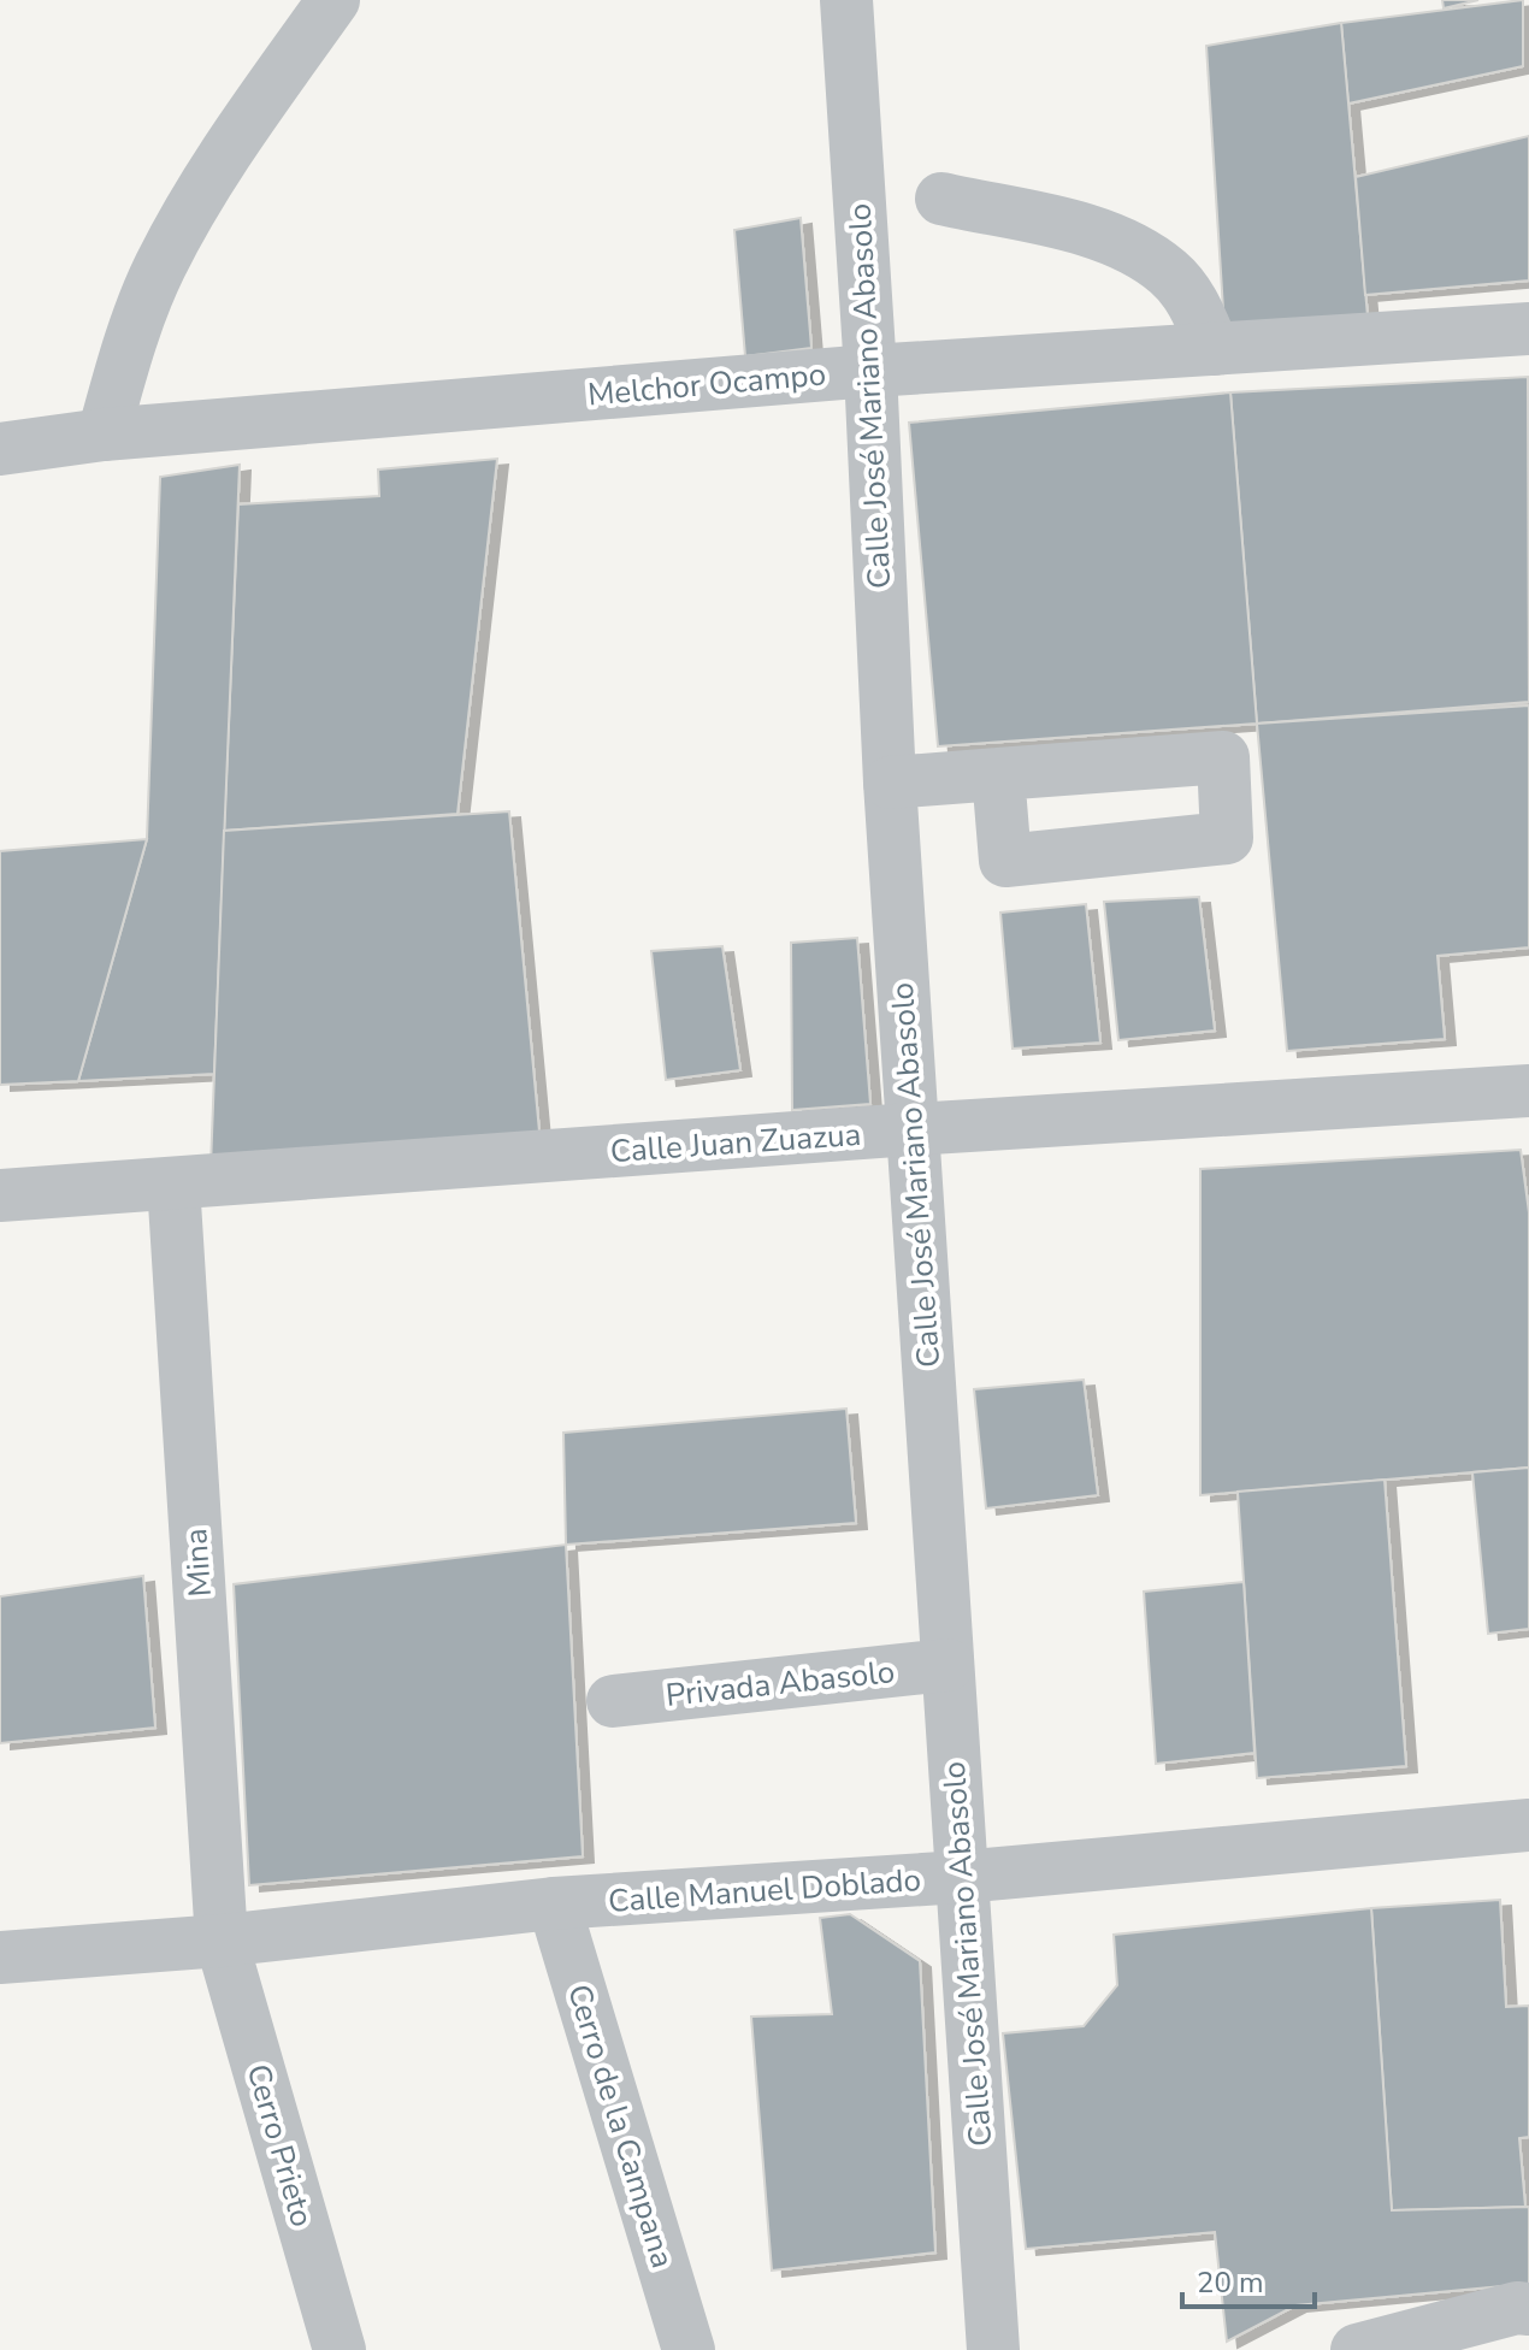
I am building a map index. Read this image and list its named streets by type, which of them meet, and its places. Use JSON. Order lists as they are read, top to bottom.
{
  "streets": {
    "street": [
      "Melchor Ocampo",
      "Calle José Mariano Abasolo",
      "Calle Juan Zuazua",
      "Mina",
      "Privada Abasolo",
      "Calle Manuel Doblado",
      "Cerro de la Campana",
      "Cerro Prieto"
    ]
  },
  "crossings": [
    ["Melchor Ocampo", "Calle José Mariano Abasolo"],
    ["Calle José Mariano Abasolo", "Calle Juan Zuazua"],
    ["Calle José Mariano Abasolo", "Privada Abasolo"],
    ["Calle José Mariano Abasolo", "Calle Manuel Doblado"],
    ["Calle Juan Zuazua", "Mina"],
    ["Mina", "Calle Manuel Doblado"],
    ["Mina", "Cerro Prieto"],
    ["Calle Manuel Doblado", "Cerro de la Campana"],
    ["Calle Manuel Doblado", "Cerro Prieto"]
  ],
  "scale_bar": "20 m"
}
